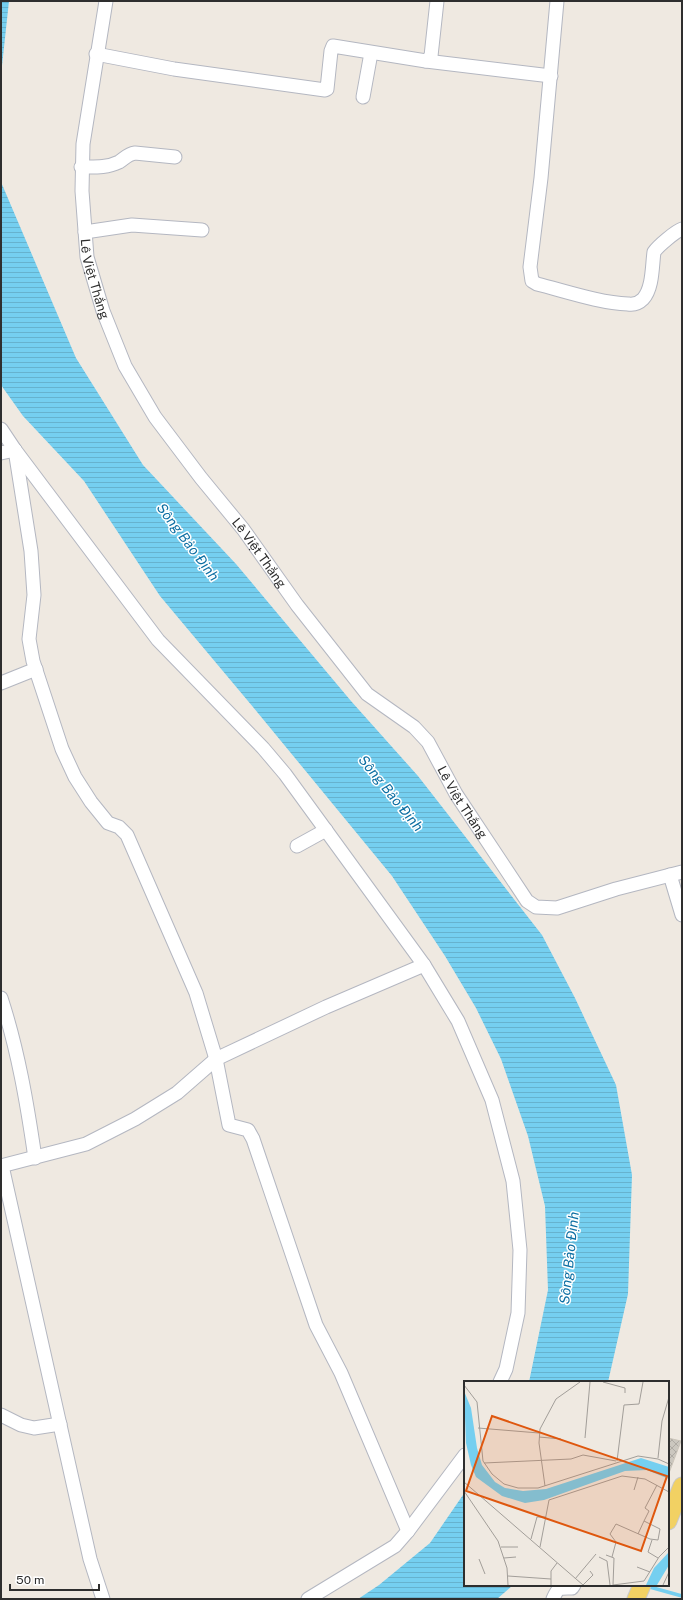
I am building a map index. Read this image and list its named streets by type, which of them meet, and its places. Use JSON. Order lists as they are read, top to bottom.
{
  "streets": {
    "street": ["Lê Việt Thắng"]
  },
  "water": ["Sông Bảo Định"],
  "scale_bar": "50 m"
}
